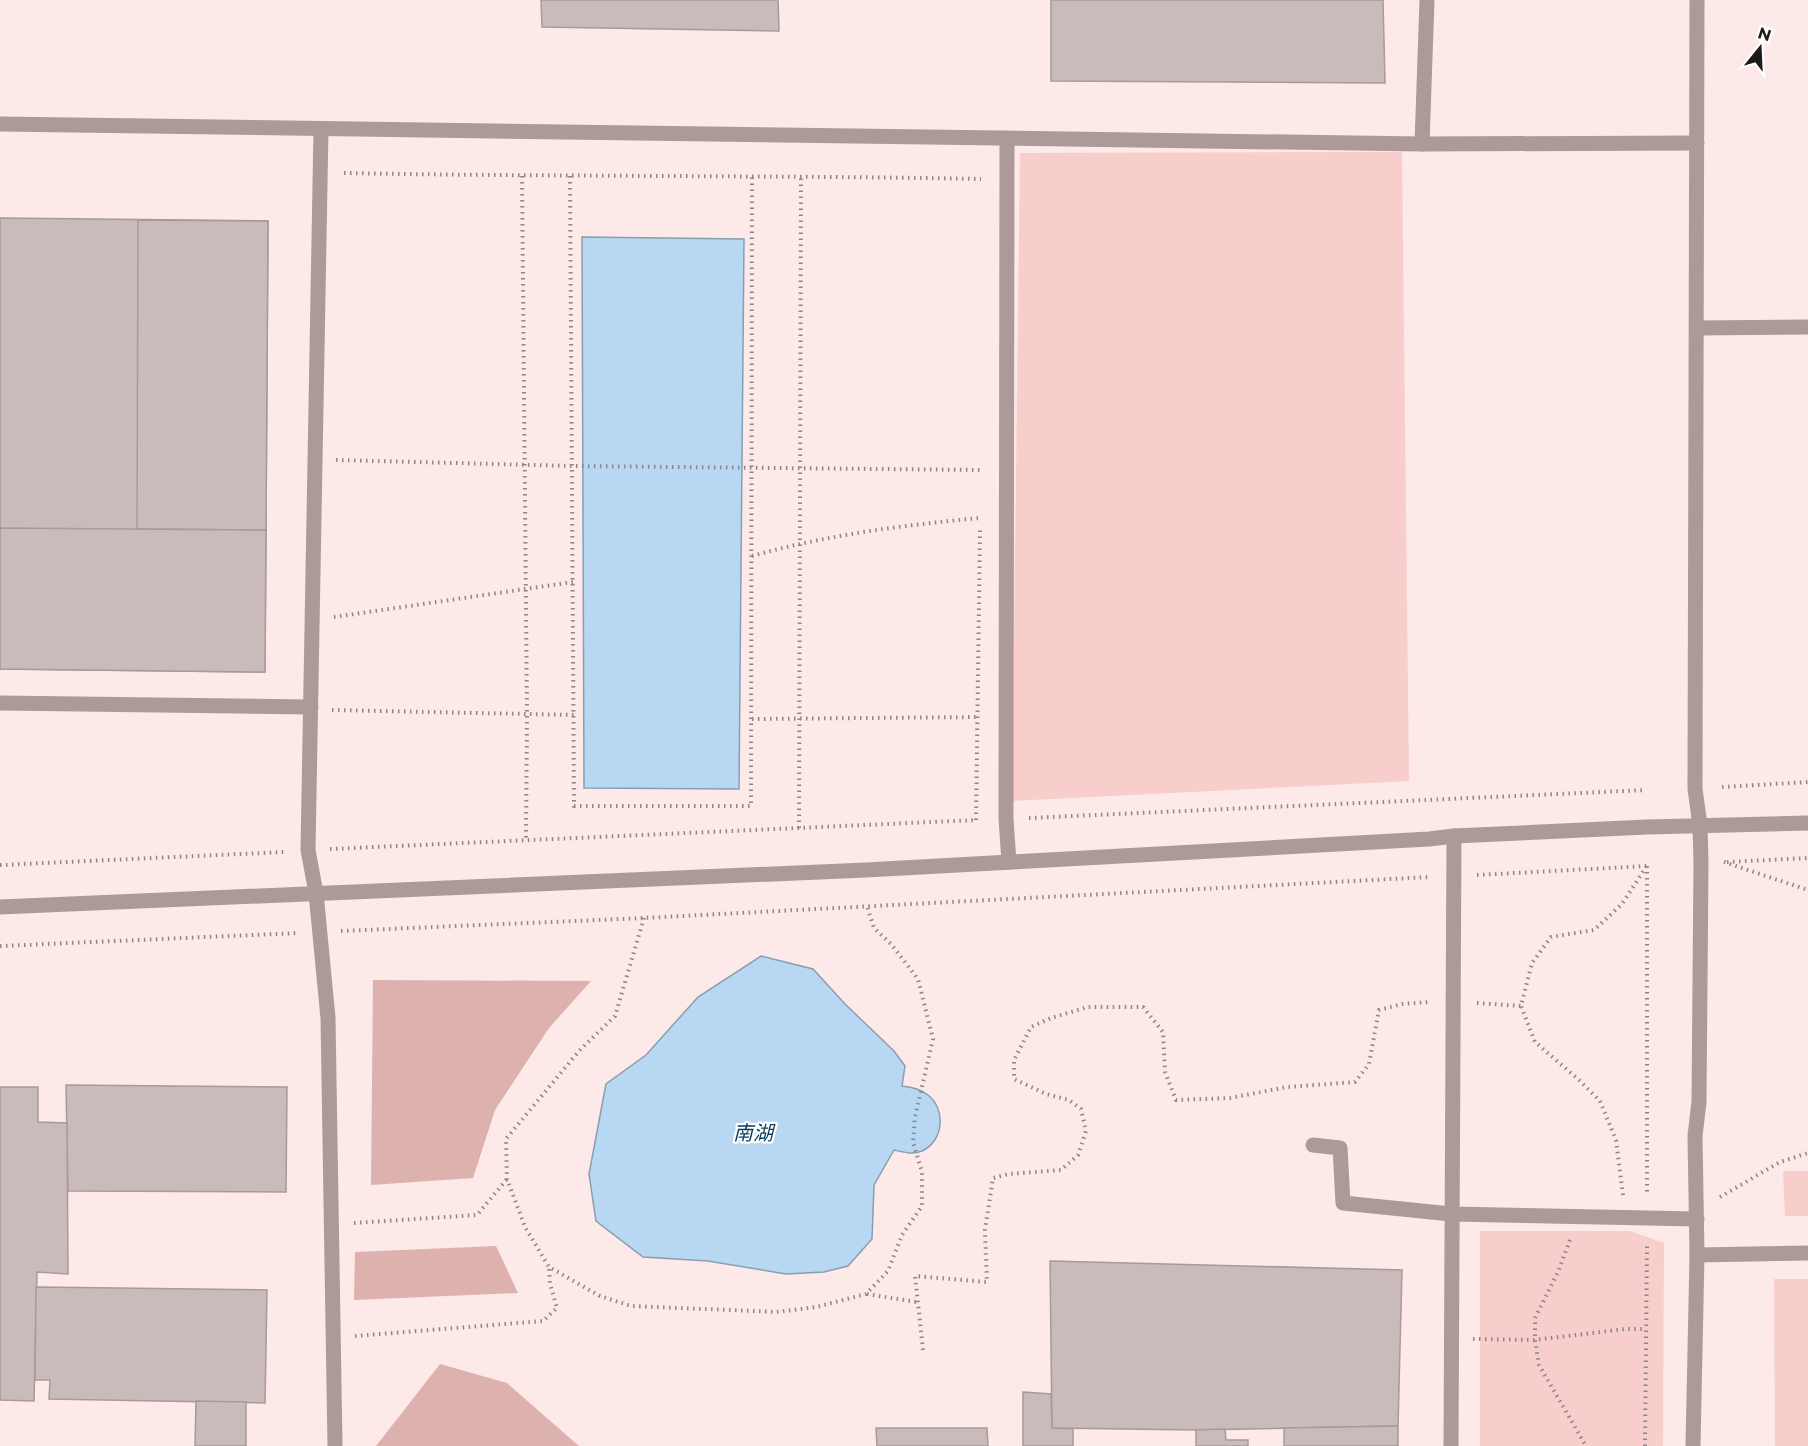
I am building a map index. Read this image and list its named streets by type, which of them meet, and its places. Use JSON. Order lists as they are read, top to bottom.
{
  "water": ["南湖"],
  "north": "top"
}
